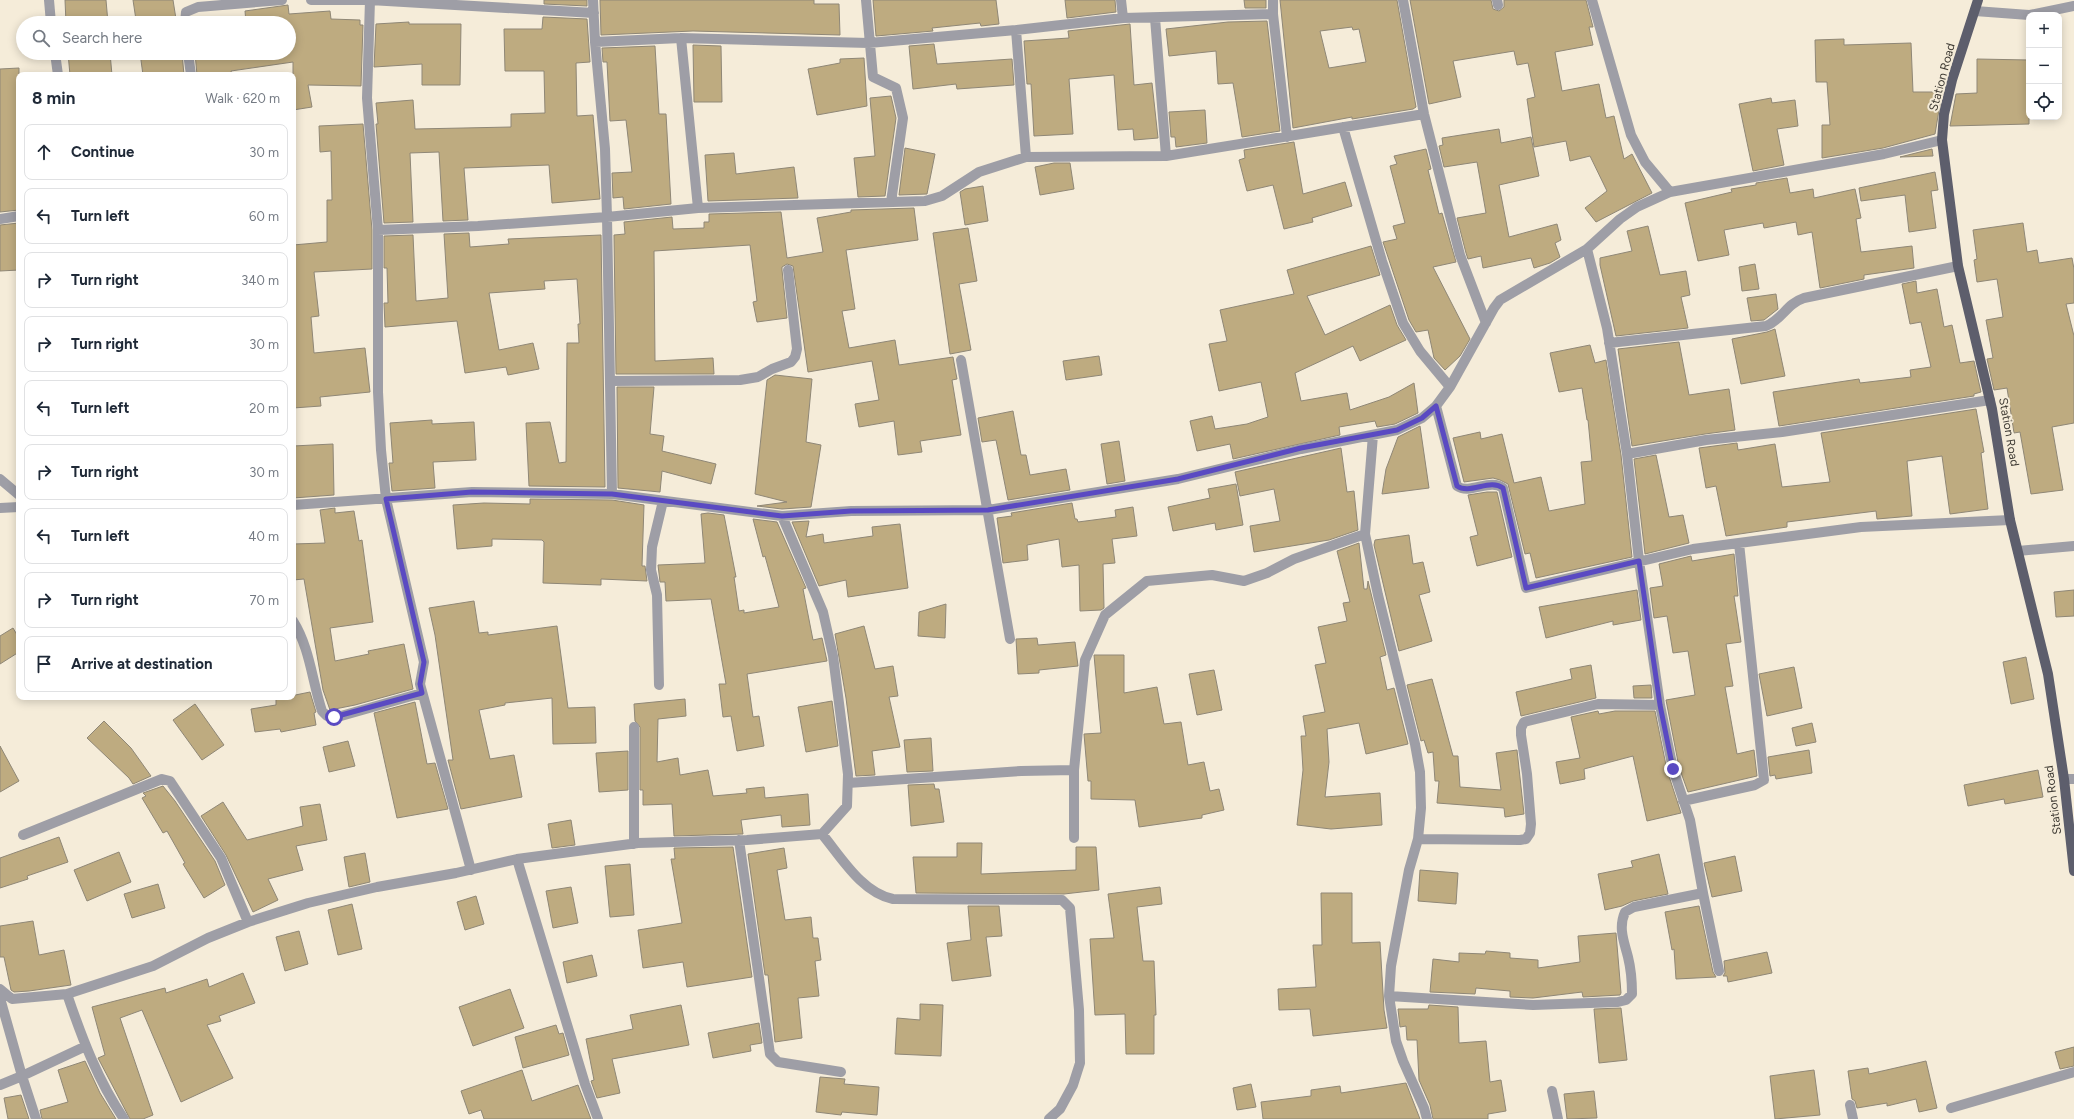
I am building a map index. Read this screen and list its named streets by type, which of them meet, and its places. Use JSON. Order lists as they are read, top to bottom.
{
  "streets": {
    "main road": ["Station Road"]
  },
  "page": {
    "map_buttons": ["+", "−"],
    "search": "Search here",
    "heading": ["8 min", "Walk · 620 m"],
    "list": [
      ["Continue", "30 m"],
      ["Turn left", "60 m"],
      ["Turn right", "340 m"],
      ["Turn right", "30 m"],
      ["Turn left", "20 m"],
      ["Turn right", "30 m"],
      ["Turn left", "40 m"],
      ["Turn right", "70 m"],
      "Arrive at destination"
    ]
  }
}
